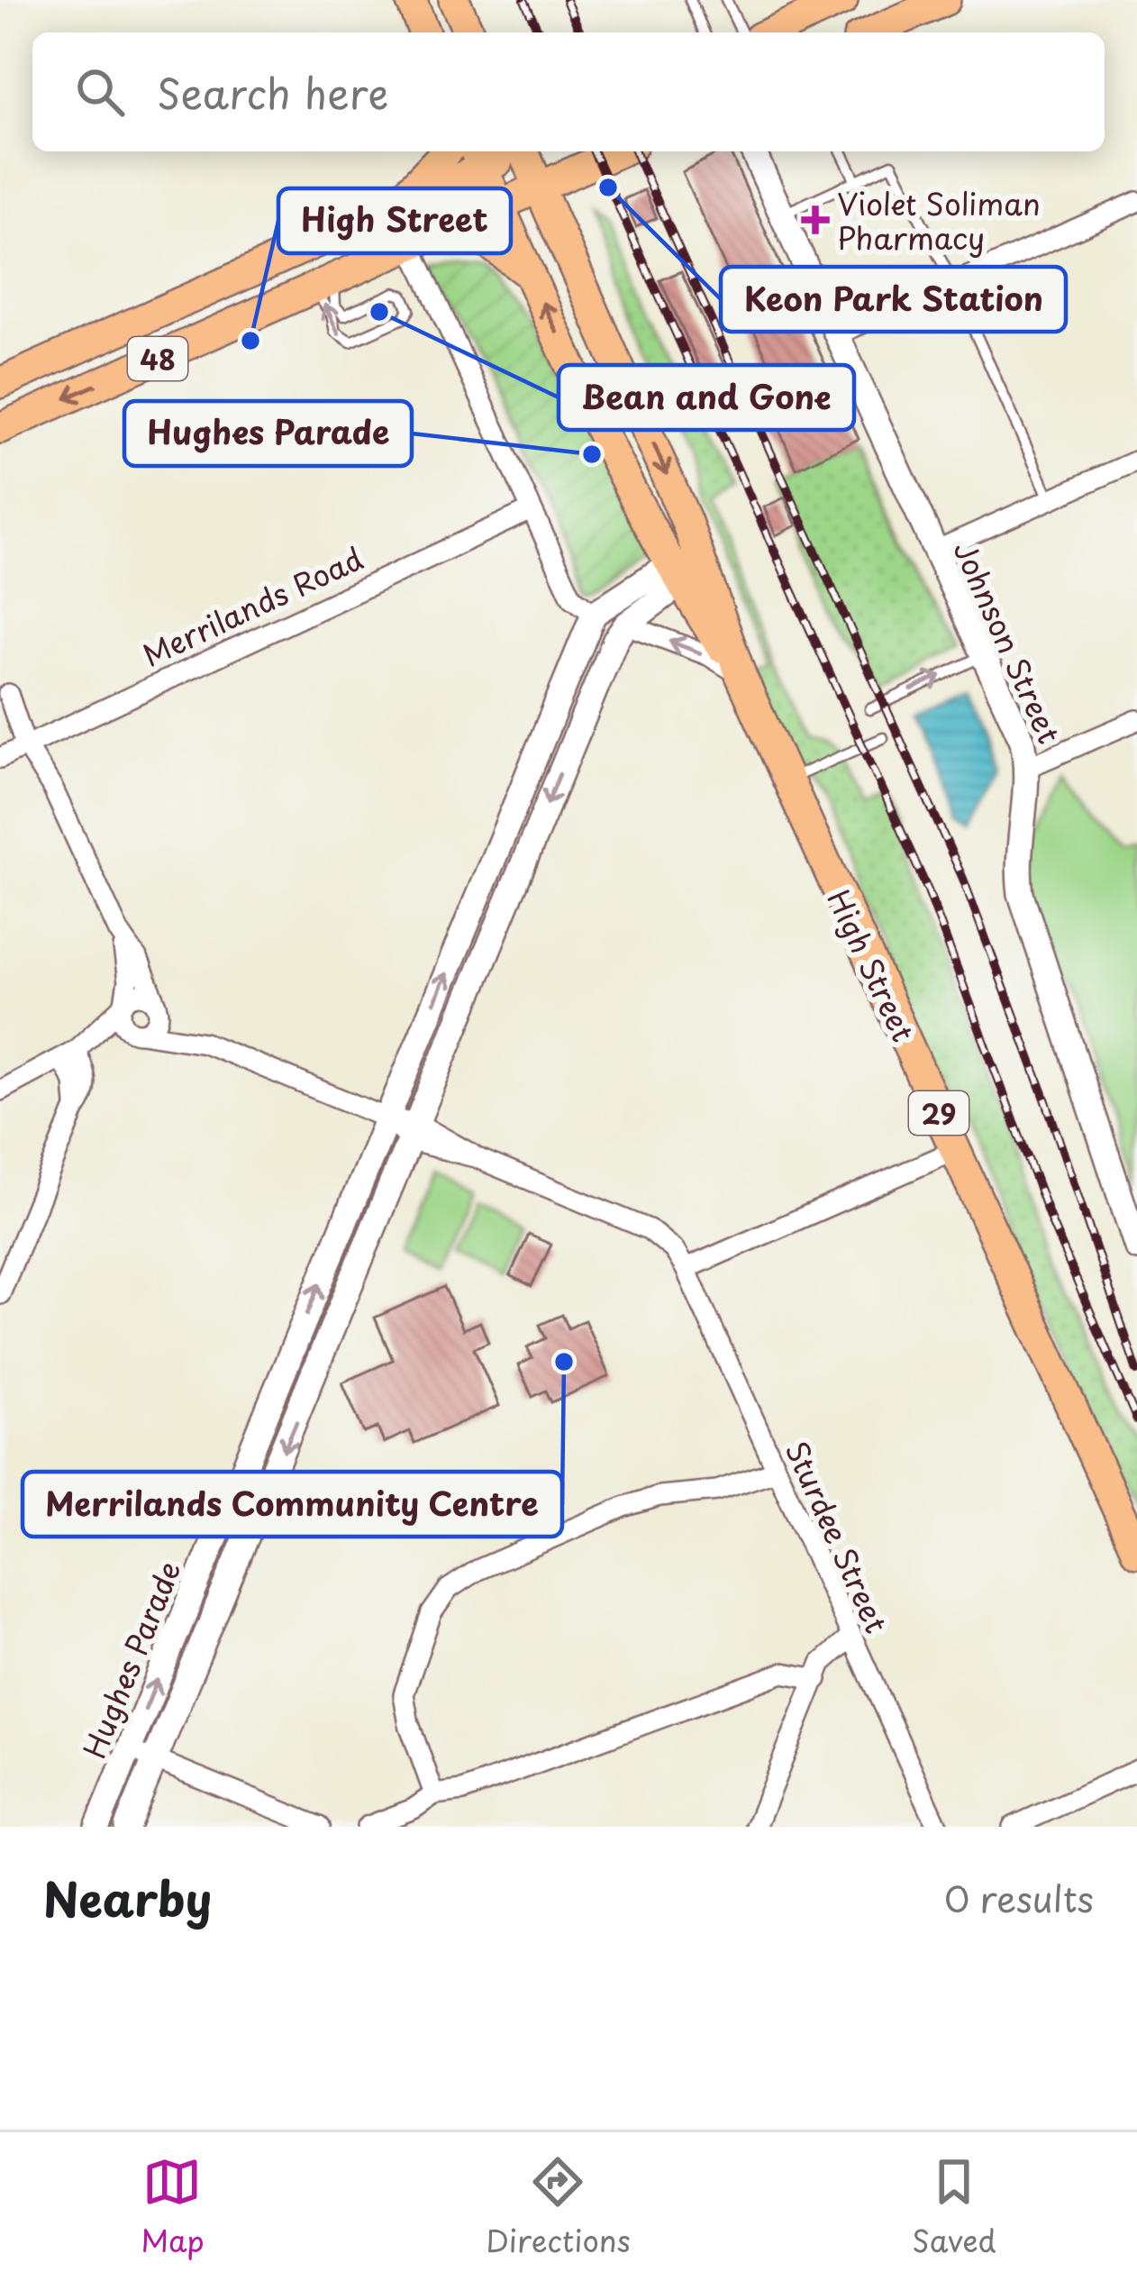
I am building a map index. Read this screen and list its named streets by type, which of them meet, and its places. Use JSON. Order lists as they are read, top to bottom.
{
  "streets": {
    "main road": ["48", "High Street", "29"],
    "street": [
      "Merrilands Road",
      "Johnson Street",
      "Sturdee Street",
      "Hughes Parade"
    ]
  },
  "crossings": [
    ["48", "High Street"],
    ["High Street", "Hughes Parade"],
    ["Sturdee Street", "Hughes Parade"]
  ],
  "places": {
    "other": [
      "Keon Park Station",
      "Bean and Gone",
      "High Street",
      "Hughes Parade",
      "Merrilands Community Centre"
    ],
    "health": ["Violet Soliman Pharmacy"]
  },
  "page": {
    "search": "Search here",
    "heading": ["Nearby", "0 results"],
    "nav": ["Map", "Directions", "Saved"]
  }
}
